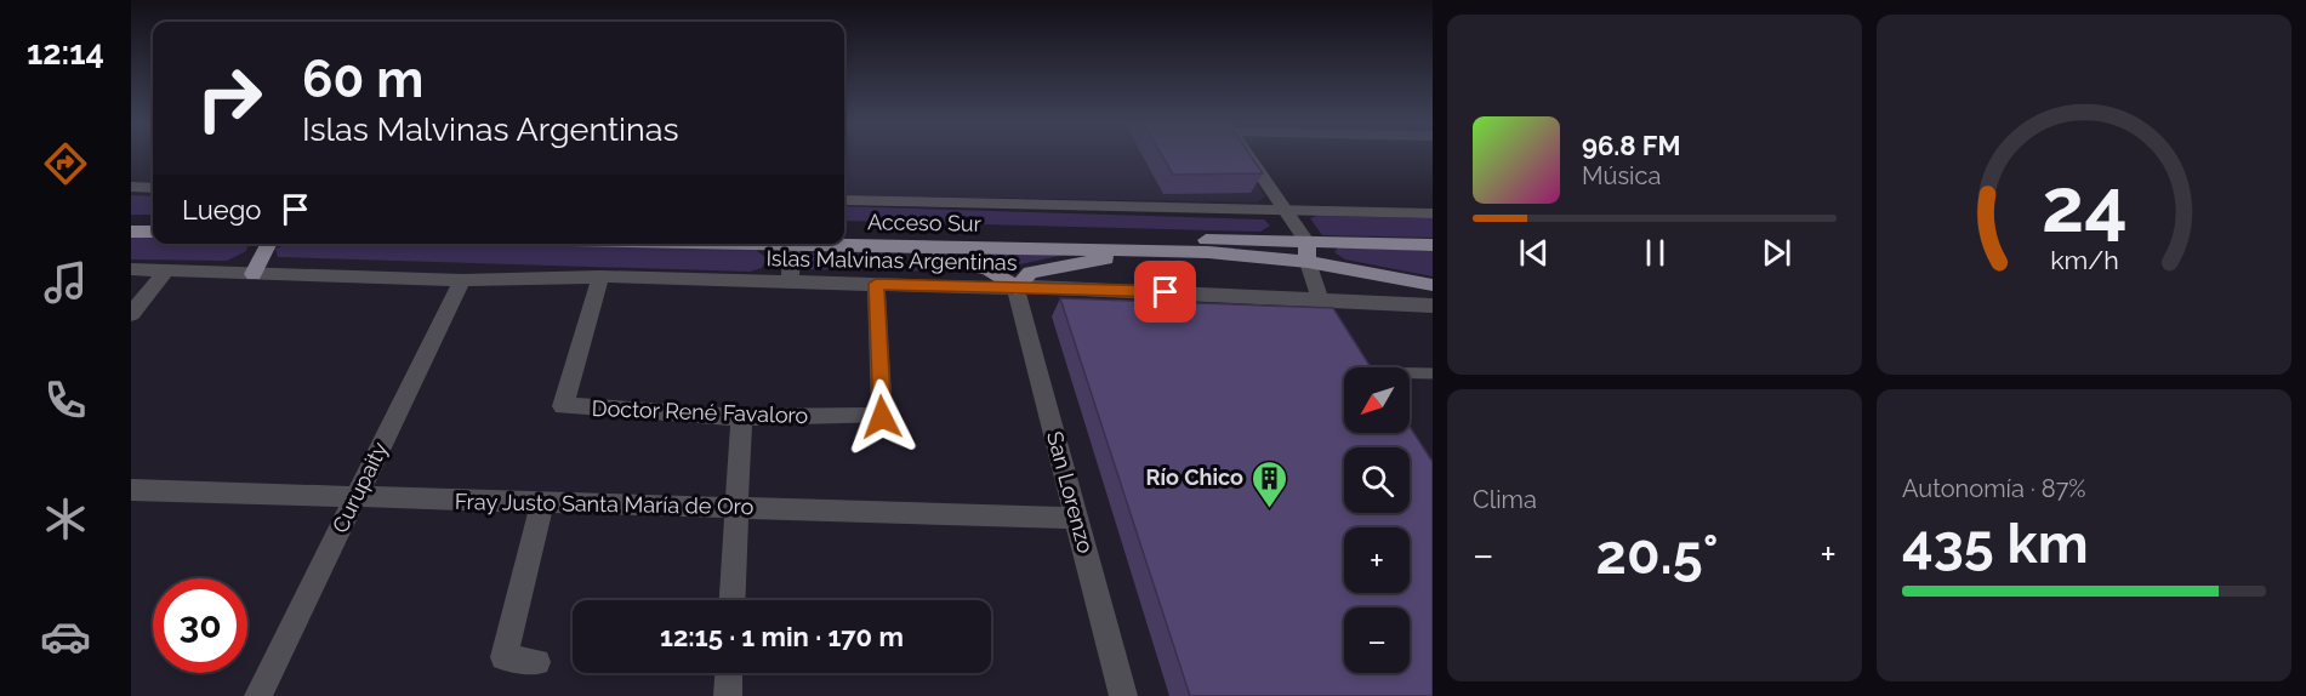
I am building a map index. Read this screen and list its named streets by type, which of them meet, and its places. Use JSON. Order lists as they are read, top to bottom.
{
  "streets": {
    "main road": ["Acceso Sur"],
    "street": [
      "Islas Malvinas Argentinas",
      "Doctor René Favaloro",
      "Curupaity",
      "San Lorenzo",
      "Fray Justo Santa María de Oro"
    ]
  },
  "crossings": [
    ["Islas Malvinas Argentinas", "Doctor René Favaloro"],
    ["Islas Malvinas Argentinas", "Curupaity"],
    ["Islas Malvinas Argentinas", "San Lorenzo"],
    ["Curupaity", "Fray Justo Santa María de Oro"],
    ["San Lorenzo", "Fray Justo Santa María de Oro"]
  ],
  "places": {
    "building": ["Río Chico"]
  },
  "north": "bottom left",
  "page": {
    "tabs": "12:14",
    "turn": ["60 m", "Islas Malvinas Argentinas"],
    "song": ["96.8 FM", "Música"],
    "then": "Luego",
    "map_buttons": ["+", "−"],
    "tile": [
      "Clima",
      ["Autonomía · 87%", "435 km"]
    ],
    "heat": ["−", "20.5°", "+"],
    "limit": "30",
    "trip": "12:15 · 1 min · 170 m",
    "gauge": ["24", "km/h"]
  }
}
